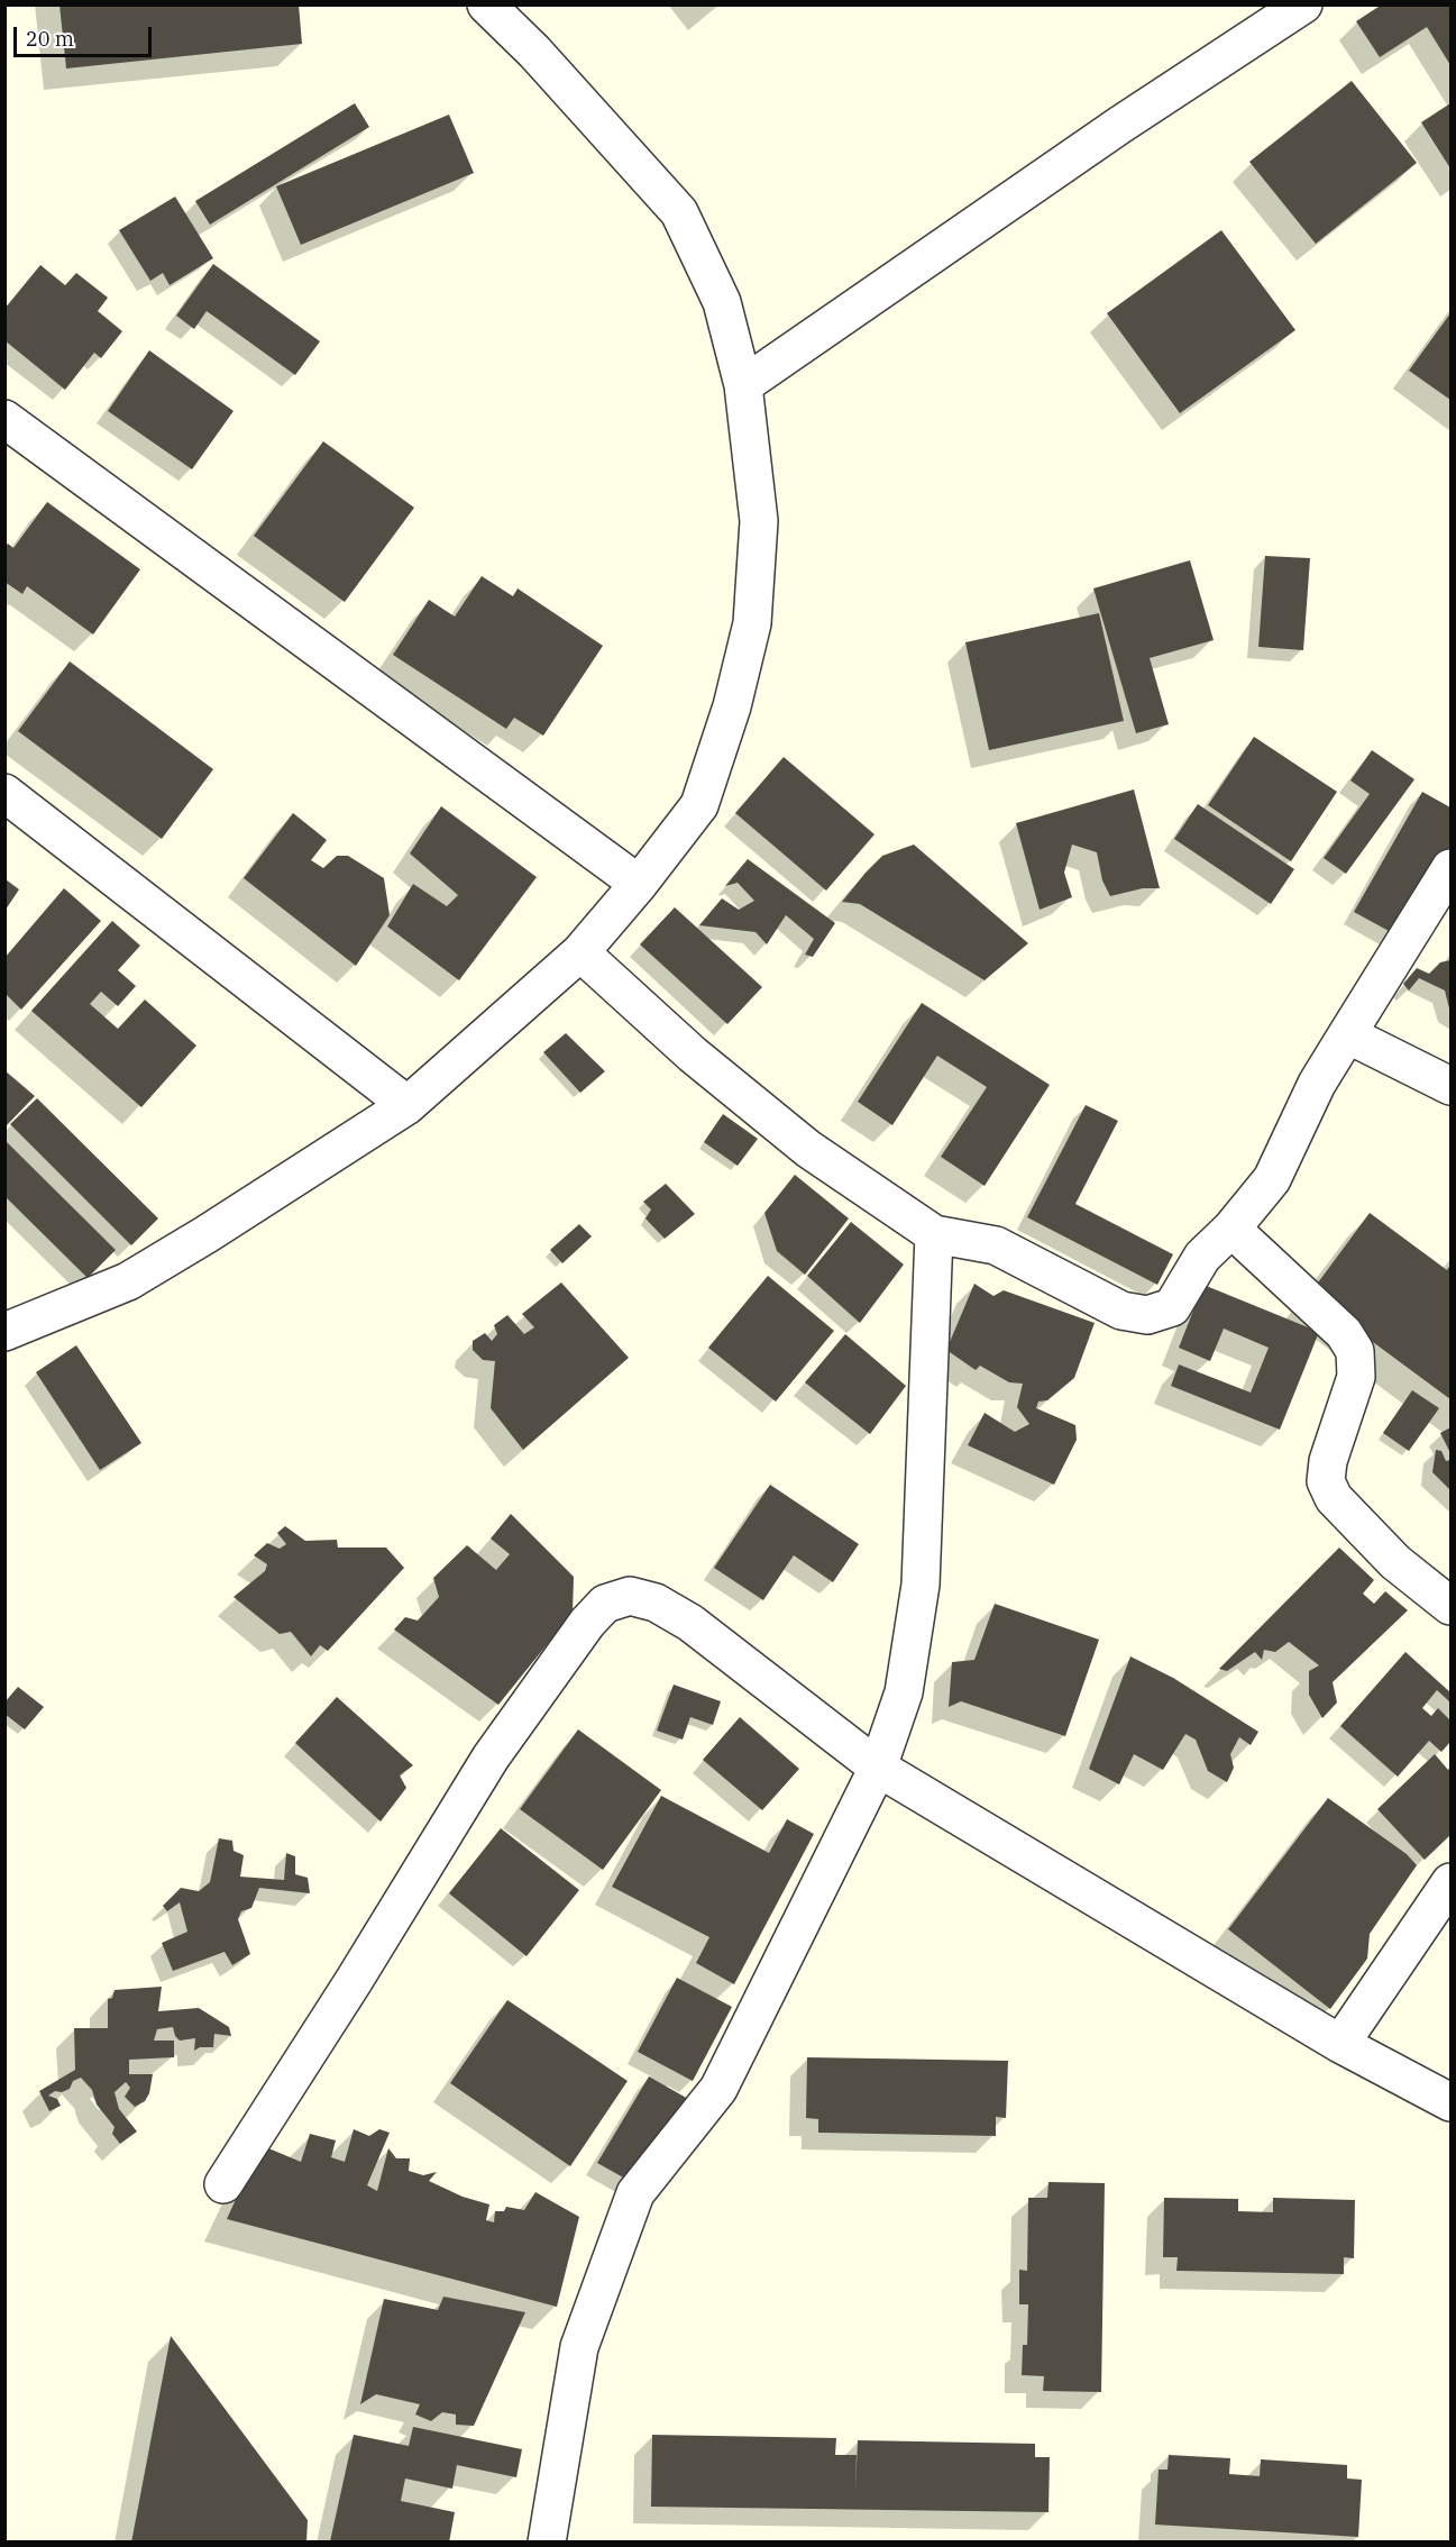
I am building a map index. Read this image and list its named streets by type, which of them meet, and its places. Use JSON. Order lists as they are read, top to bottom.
{
  "scale_bar": "20 m"
}
